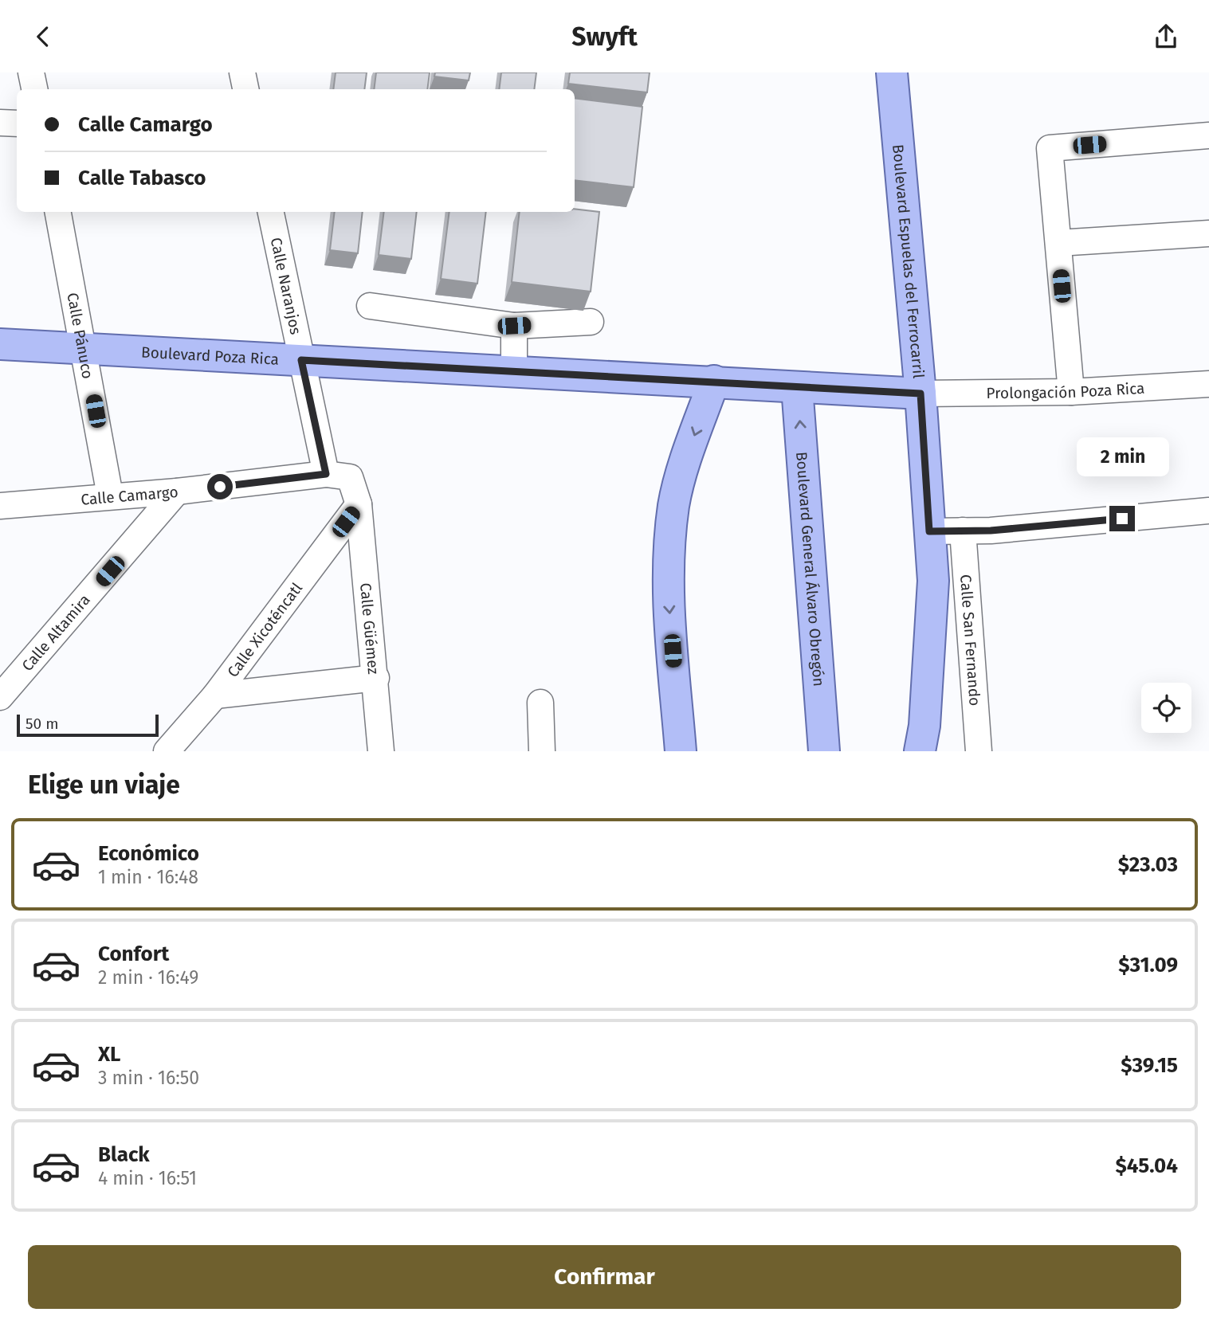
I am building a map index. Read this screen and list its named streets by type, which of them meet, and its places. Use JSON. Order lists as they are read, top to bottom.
{
  "streets": {
    "main road": ["Boulevard Espuelas del Ferrocarril", "Boulevard Poza Rica", "Boulevard General Álvaro Obregón"],
    "street": [
      "Calle Naranjos",
      "Calle Pánuco",
      "Prolongación Poza Rica",
      "Calle Camargo",
      "Calle Güémez",
      "Calle Xicoténcatl",
      "Calle Altamira",
      "Calle San Fernando"
    ]
  },
  "crossings": [
    ["Boulevard Espuelas del Ferrocarril", "Boulevard Poza Rica"],
    ["Boulevard Espuelas del Ferrocarril", "Prolongación Poza Rica"],
    ["Calle Naranjos", "Boulevard Poza Rica"],
    ["Calle Naranjos", "Calle Camargo"],
    ["Calle Pánuco", "Boulevard Poza Rica"],
    ["Calle Pánuco", "Calle Camargo"],
    ["Boulevard Poza Rica", "Prolongación Poza Rica"],
    ["Boulevard Poza Rica", "Boulevard General Álvaro Obregón"],
    ["Calle Camargo", "Calle Altamira"],
    ["Calle Güémez", "Calle Xicoténcatl"]
  ],
  "scale_bar": "50 m",
  "page": {
    "header": "Swyft",
    "banner": ["Calle Camargo", "Calle Tabasco"],
    "bubble": "2 min",
    "scale": "50 m",
    "heading": "Elige un viaje",
    "list": [
      {
        "name": "Económico",
        "note": "1 min · 16:48",
        "value": "$23.03"
      },
      {
        "name": "Confort",
        "note": "2 min · 16:49",
        "value": "$31.09"
      },
      {
        "name": "XL",
        "note": "3 min · 16:50",
        "value": "$39.15"
      },
      {
        "name": "Black",
        "note": "4 min · 16:51",
        "value": "$45.04"
      }
    ],
    "buttons": "Confirmar"
  }
}
